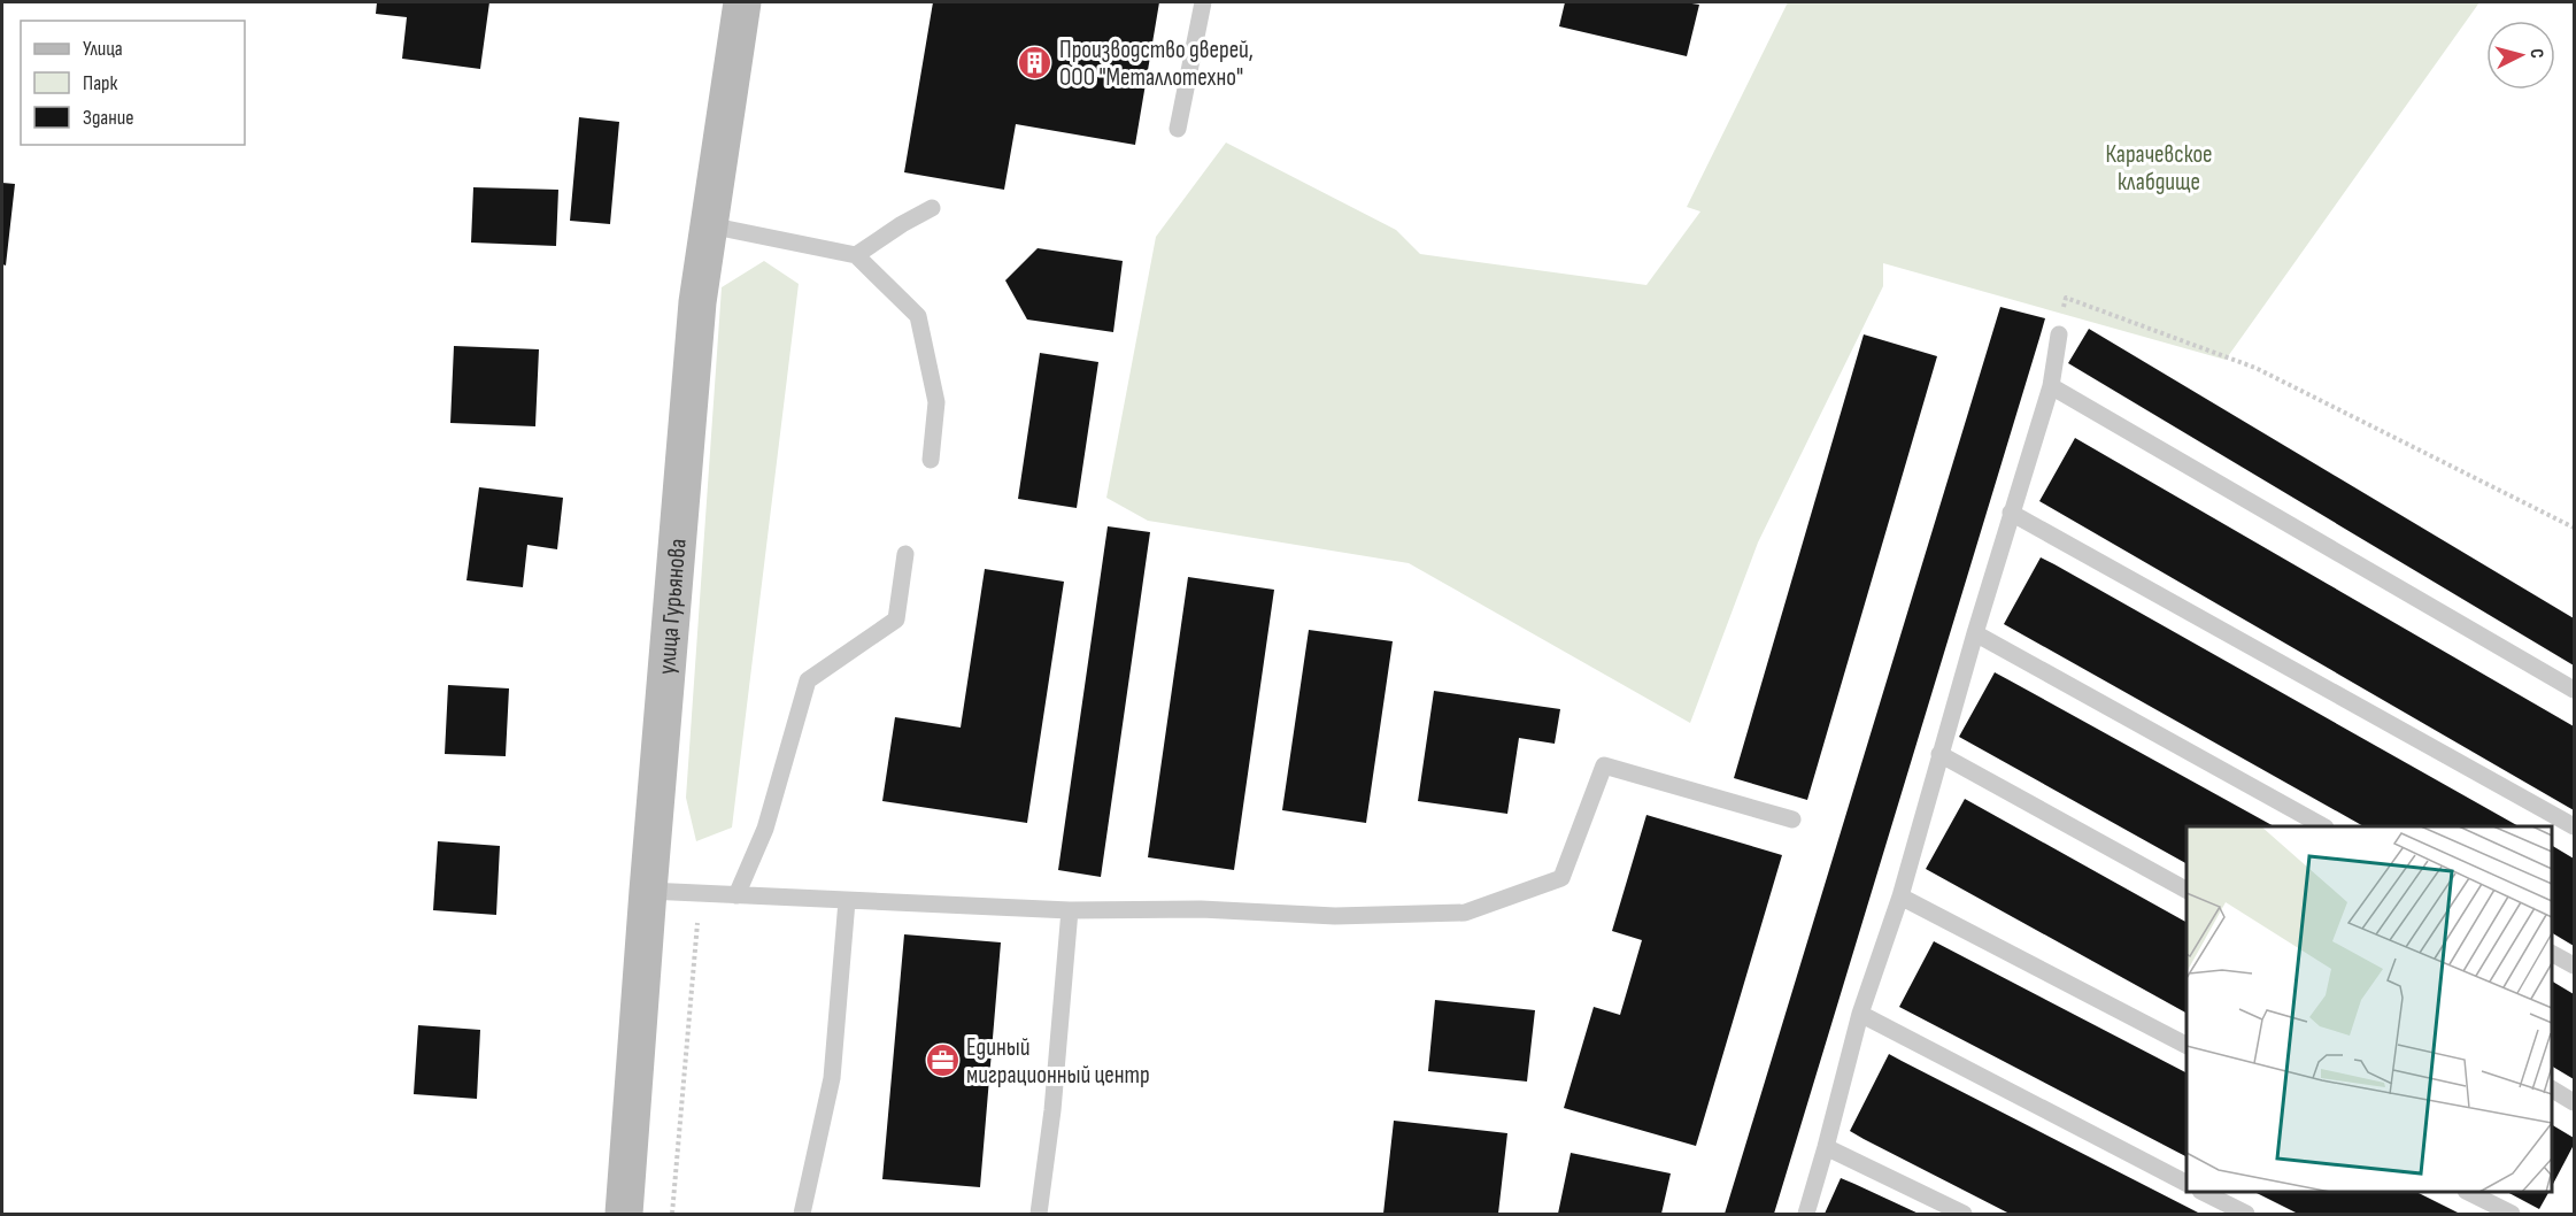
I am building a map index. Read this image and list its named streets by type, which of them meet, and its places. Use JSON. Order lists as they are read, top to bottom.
{
  "streets": {
    "street": ["улица Гурьянова"]
  },
  "parks": ["Карачевское клабдище"],
  "places": {
    "building": ["Производство дверей, ООО \"Металлотехно\""],
    "office": ["Единый миграционный центр"]
  },
  "legend": ["Улица", "Парк", "Здание"],
  "north": "right"
}
